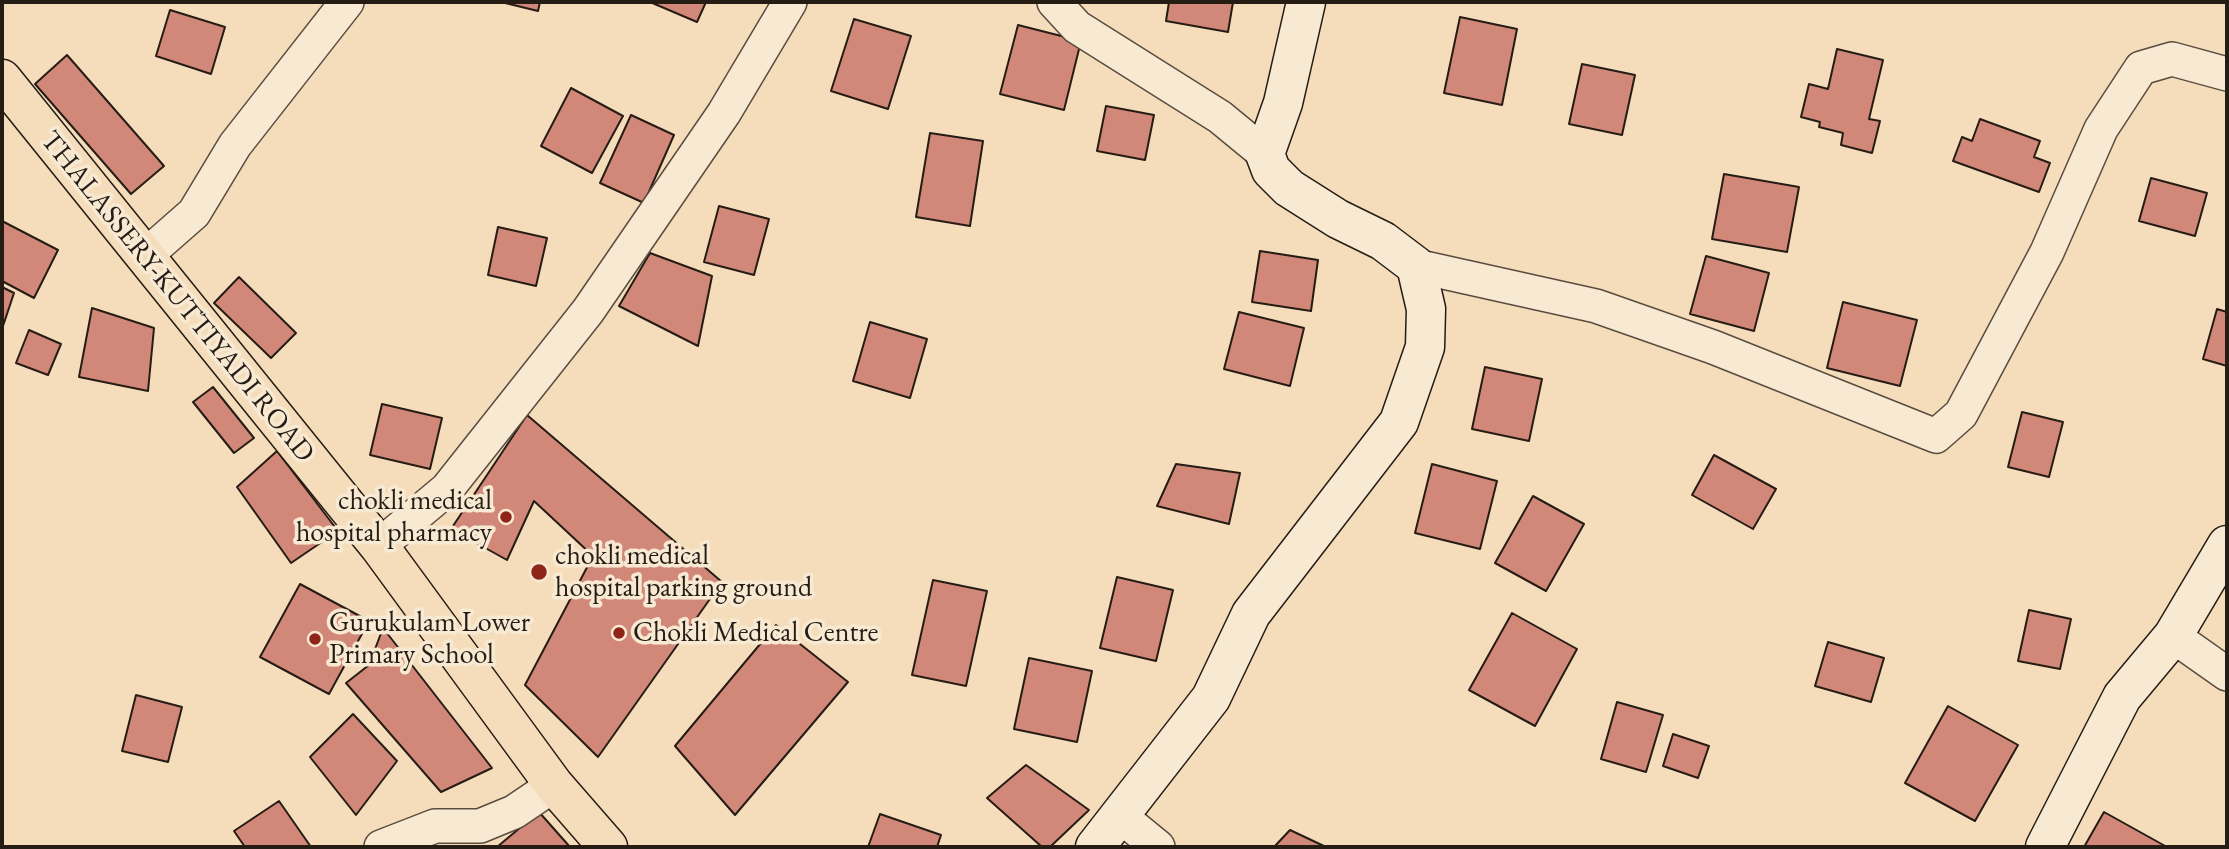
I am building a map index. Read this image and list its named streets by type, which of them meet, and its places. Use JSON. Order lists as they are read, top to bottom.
{
  "streets": {
    "main road": ["THALASSERY-KUTTIYADI ROAD"]
  },
  "places": [
    "chokli medical hospital pharmacy",
    "chokli medical hospital parking ground",
    "Chokli Medical Centre",
    "Gurukulam Lower Primary School"
  ]
}
